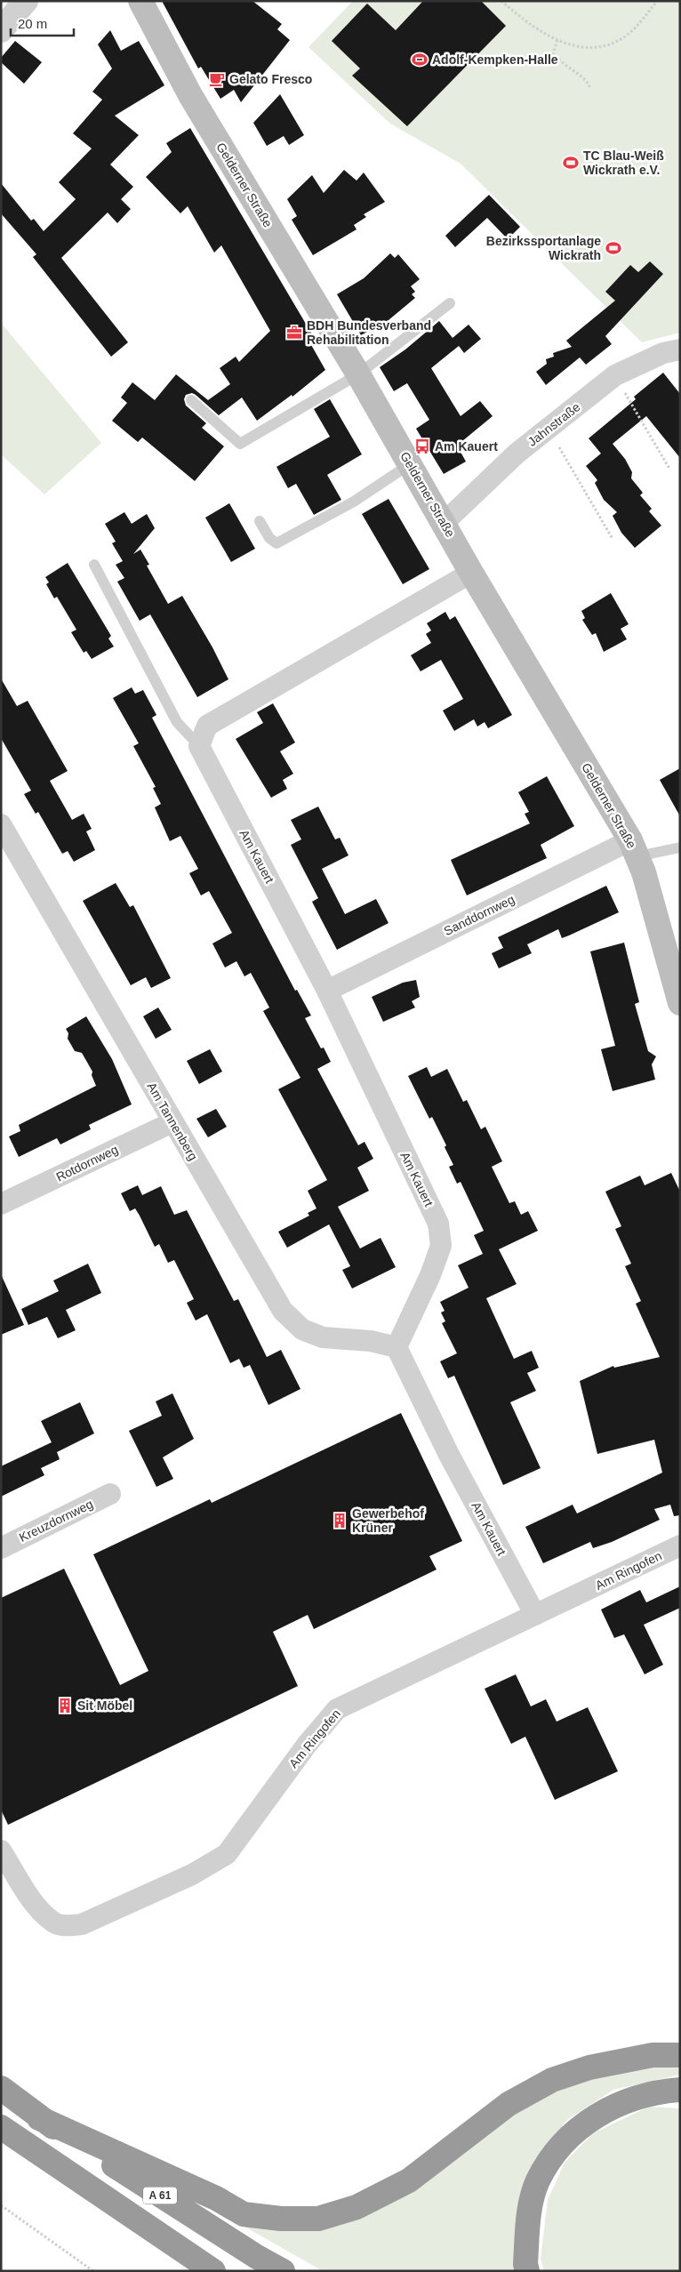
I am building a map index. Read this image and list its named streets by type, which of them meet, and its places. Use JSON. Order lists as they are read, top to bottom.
{
  "streets": {
    "highway": ["A 61"],
    "main road": ["Gelderner Straße"],
    "street": [
      "Jahnstraße",
      "Am Kauert",
      "Sanddornweg",
      "Am Tannenberg",
      "Rotdornweg",
      "Kreuzdornweg",
      "Am Ringofen"
    ]
  },
  "crossings": [
    ["Gelderner Straße", "Jahnstraße"],
    ["Gelderner Straße", "Sanddornweg"],
    ["Am Kauert", "Sanddornweg"],
    ["Am Kauert", "Am Tannenberg"],
    ["Am Kauert", "Am Ringofen"],
    ["Am Tannenberg", "Rotdornweg"]
  ],
  "places": {
    "sports": ["Adolf-Kempken-Halle", "TC Blau-Weiß Wickrath e.V.", "Bezirkssportanlage Wickrath"],
    "cafe": ["Gelato Fresco"],
    "office": ["BDH Bundesverband Rehabilitation"],
    "bus stop": ["Am Kauert"],
    "building": ["Gewerbehof Krüner", "Sit Möbel"]
  },
  "scale_bar": "20 m"
}
